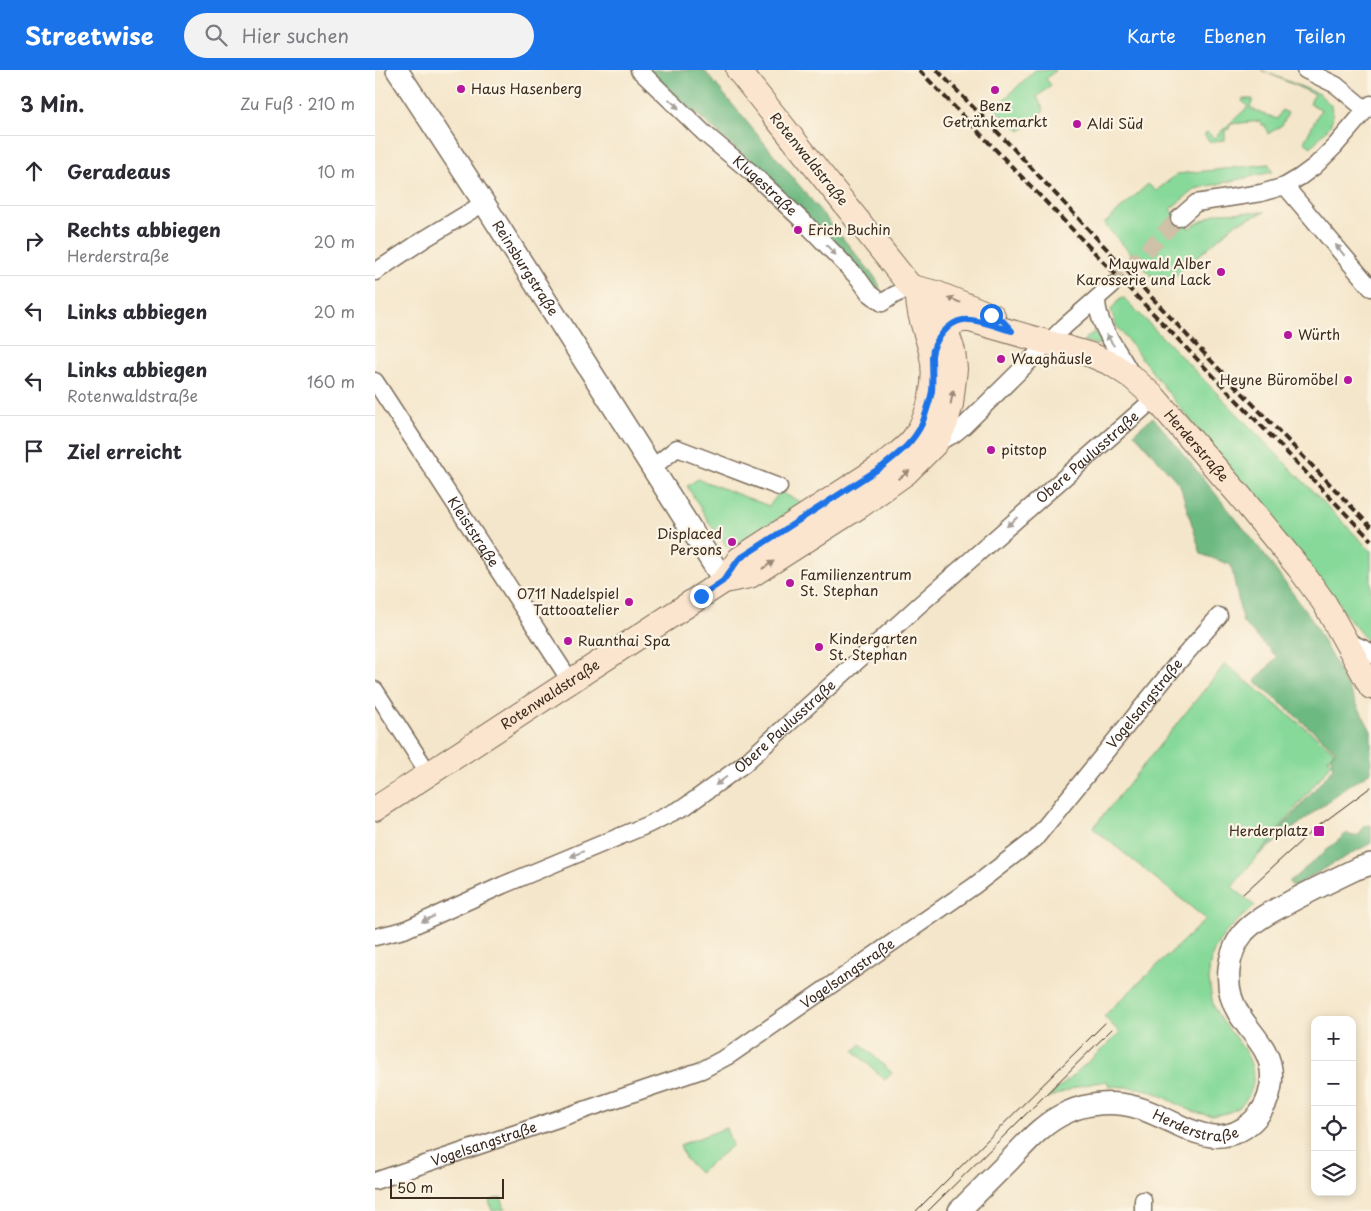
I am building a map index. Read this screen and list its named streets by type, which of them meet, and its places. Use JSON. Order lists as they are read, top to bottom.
{
  "streets": {
    "main road": ["Rotenwaldstraße", "Herderstraße"],
    "street": [
      "Klugestraße",
      "Reinsburgstraße",
      "Obere Paulusstraße",
      "Kleiststraße",
      "Vogelsangstraße"
    ]
  },
  "crossings": [
    ["Rotenwaldstraße", "Klugestraße"],
    ["Rotenwaldstraße", "Reinsburgstraße"],
    ["Rotenwaldstraße", "Herderstraße"],
    ["Rotenwaldstraße", "Kleiststraße"],
    ["Herderstraße", "Obere Paulusstraße"]
  ],
  "one_way": ["Klugestraße", "Obere Paulusstraße"],
  "places": {
    "other": [
      "Haus Hasenberg",
      "Benz Getränkemarkt",
      "Aldi Süd",
      "Erich Buchin",
      "Maywald Alber Karosserie und Lack",
      "Würth",
      "Waaghäusle",
      "Heyne Büromöbel",
      "pitstop",
      "Displaced Persons",
      "Familienzentrum St. Stephan",
      "0711 Nadelspiel Tattooatelier",
      "Ruanthai Spa",
      "Kindergarten St. Stephan"
    ],
    "transit": ["Herderplatz"]
  },
  "scale_bar": "50 m",
  "page": {
    "header": "Streetwise",
    "search": "Hier suchen",
    "nav": ["Karte", "Ebenen", "Teilen"],
    "heading": ["3 Min.", "Zu Fuß · 210 m"],
    "list": [
      ["Geradeaus", "10 m"],
      ["Rechts abbiegen", "Herderstraße", "20 m"],
      ["Links abbiegen", "20 m"],
      ["Links abbiegen", "Rotenwaldstraße", "160 m"],
      "Ziel erreicht"
    ],
    "map_buttons": ["+", "−"],
    "scale": "50 m"
  }
}
